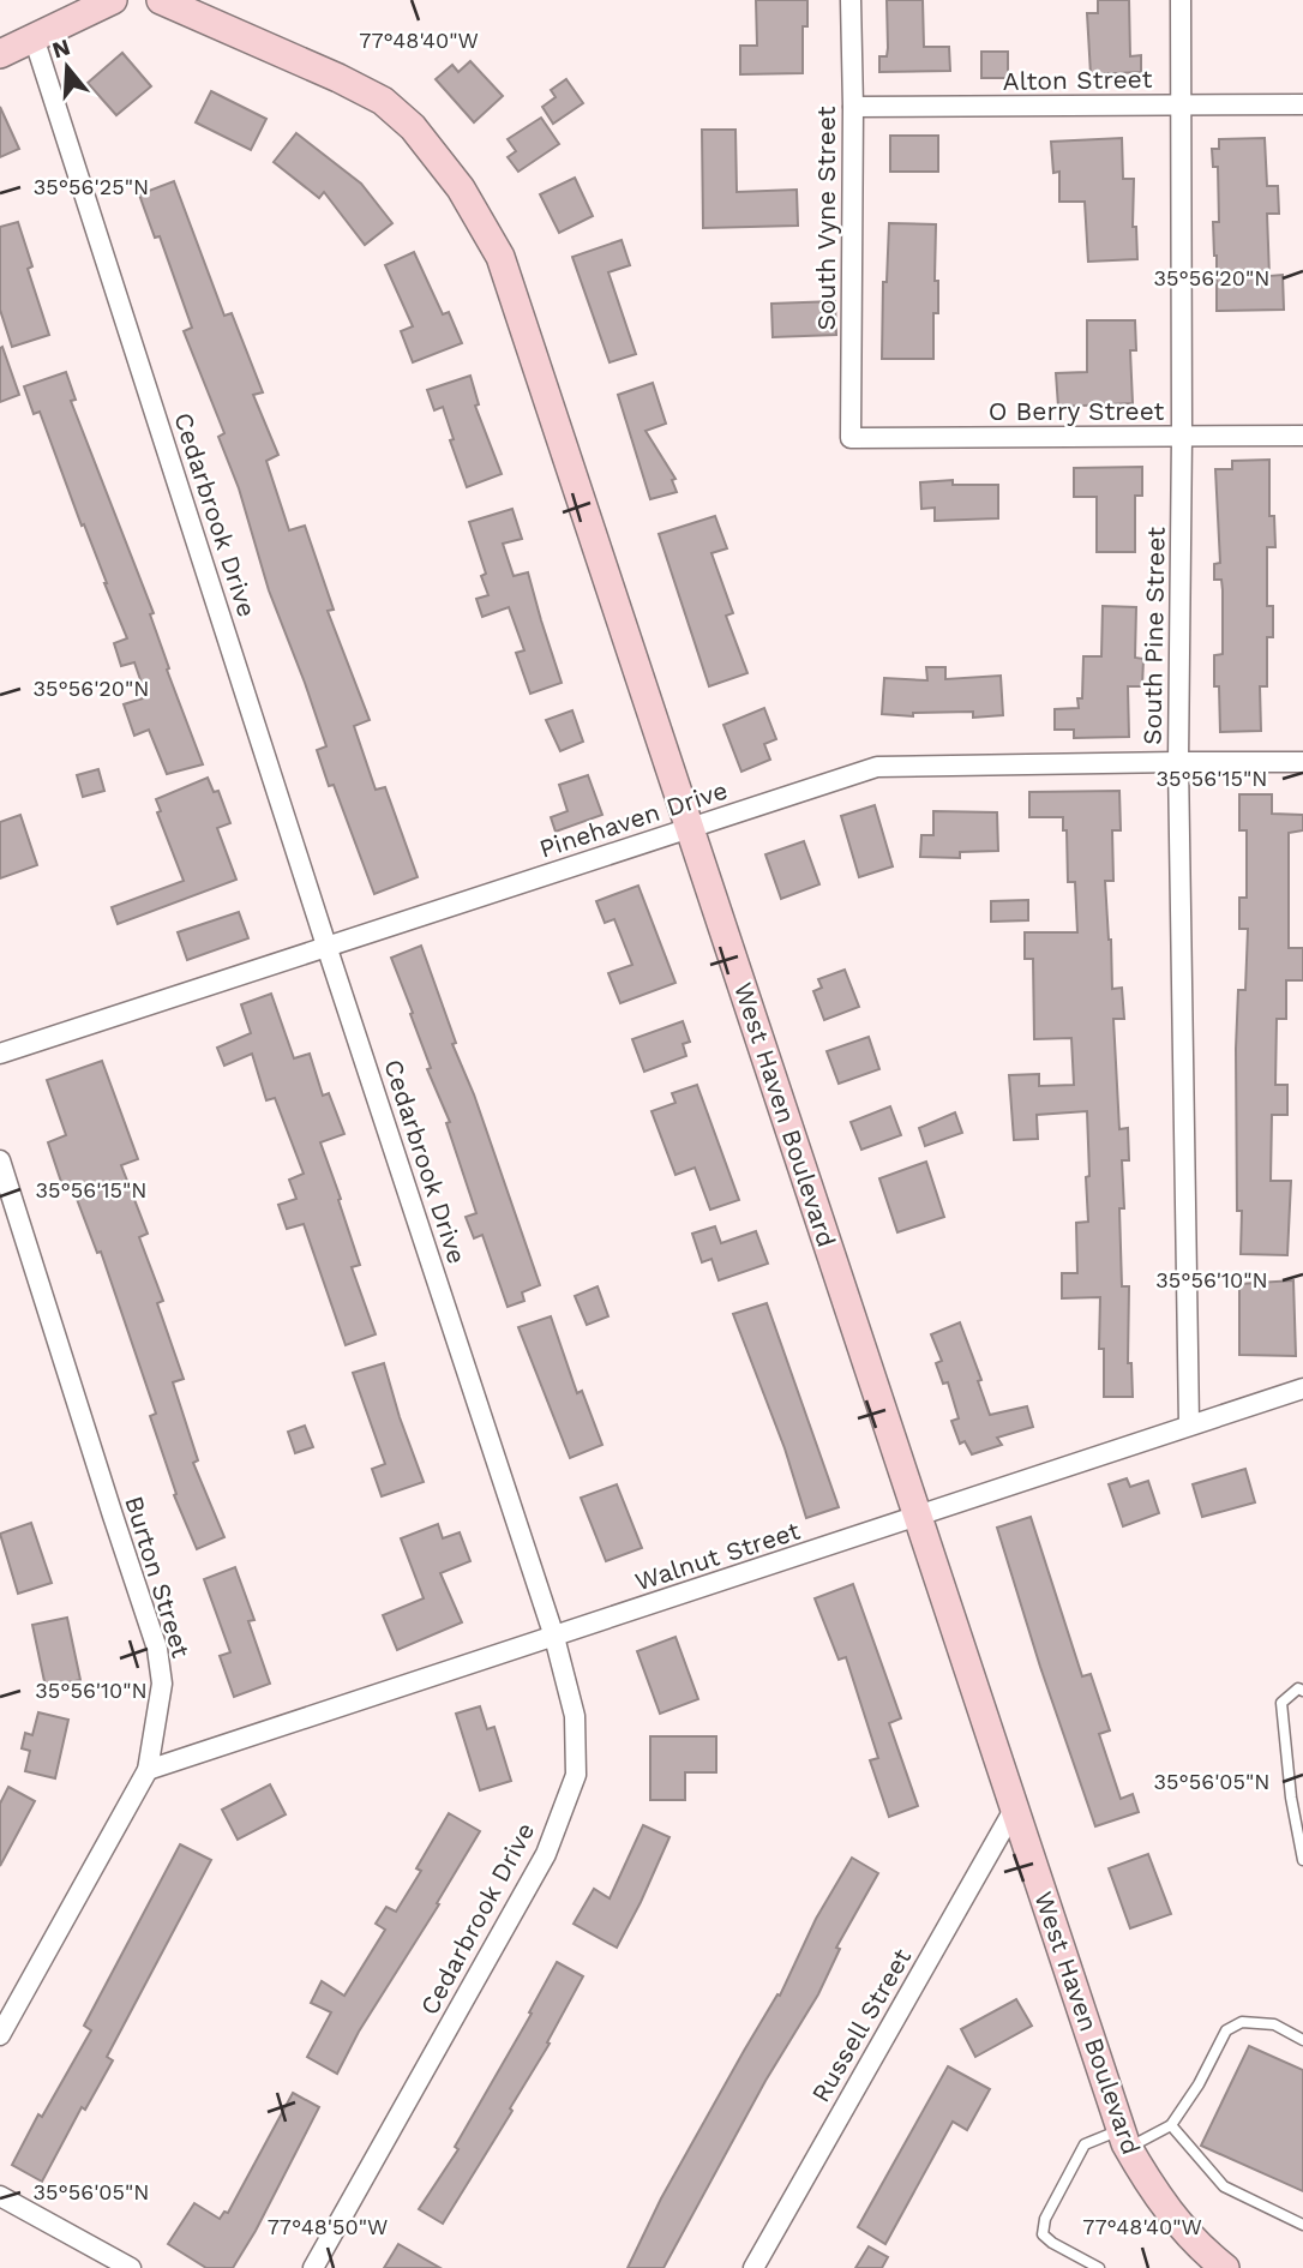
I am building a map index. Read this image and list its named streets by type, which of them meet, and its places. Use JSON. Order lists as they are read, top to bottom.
{
  "streets": {
    "street": [
      "Alton Street",
      "South Vyne Street",
      "O Berry Street",
      "Cedarbrook Drive",
      "South Pine Street",
      "Pinehaven Drive",
      "West Haven Boulevard",
      "Walnut Street",
      "Burton Street",
      "Russell Street"
    ]
  },
  "crossings": [
    ["Alton Street", "South Vyne Street"],
    ["Alton Street", "South Pine Street"],
    ["South Vyne Street", "O Berry Street"],
    ["O Berry Street", "South Pine Street"],
    ["Cedarbrook Drive", "Pinehaven Drive"],
    ["Cedarbrook Drive", "Walnut Street"],
    ["South Pine Street", "Pinehaven Drive"],
    ["South Pine Street", "Walnut Street"],
    ["Pinehaven Drive", "West Haven Boulevard"],
    ["West Haven Boulevard", "Walnut Street"],
    ["West Haven Boulevard", "Russell Street"],
    ["Walnut Street", "Burton Street"]
  ],
  "north": "top",
  "coordinates": [
    "77°48'40\"W",
    "35°56'25\"N",
    "35°56'20\"N",
    "35°56'15\"N",
    "35°56'10\"N",
    "35°56'05\"N",
    "77°48'50\"W"
  ]
}
